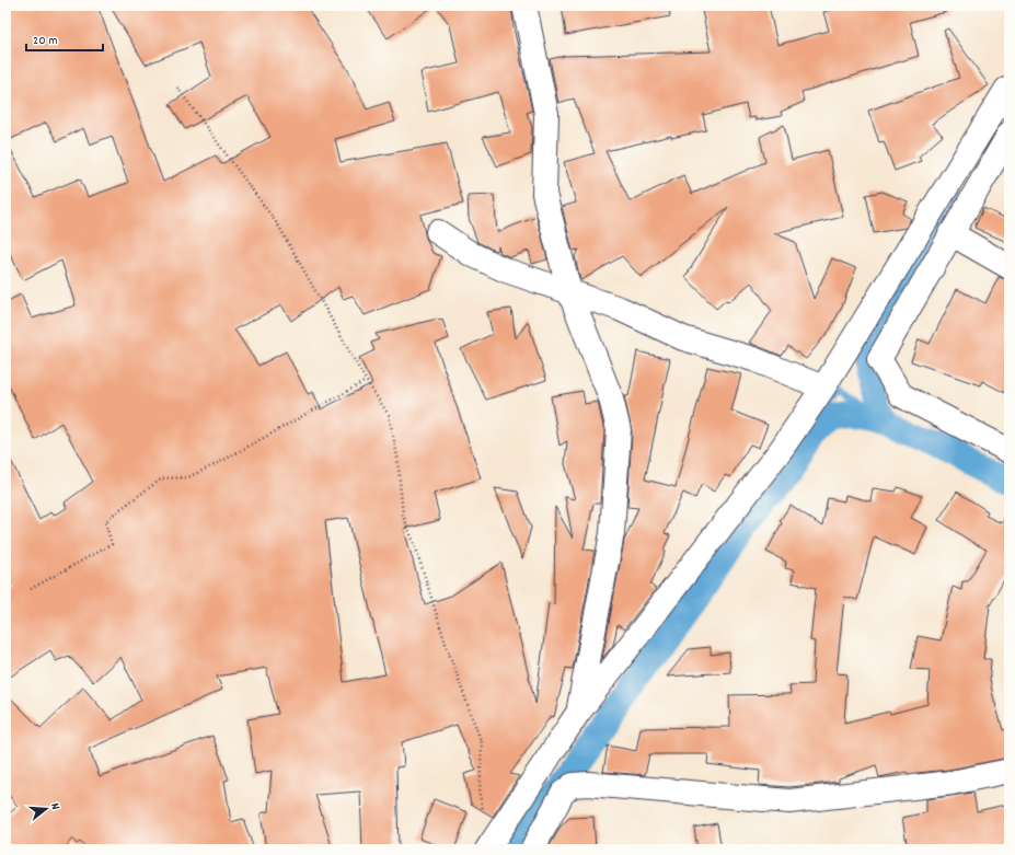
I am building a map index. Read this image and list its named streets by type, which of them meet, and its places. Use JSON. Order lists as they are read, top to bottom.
{
  "scale_bar": "20 m",
  "north": "right"
}
